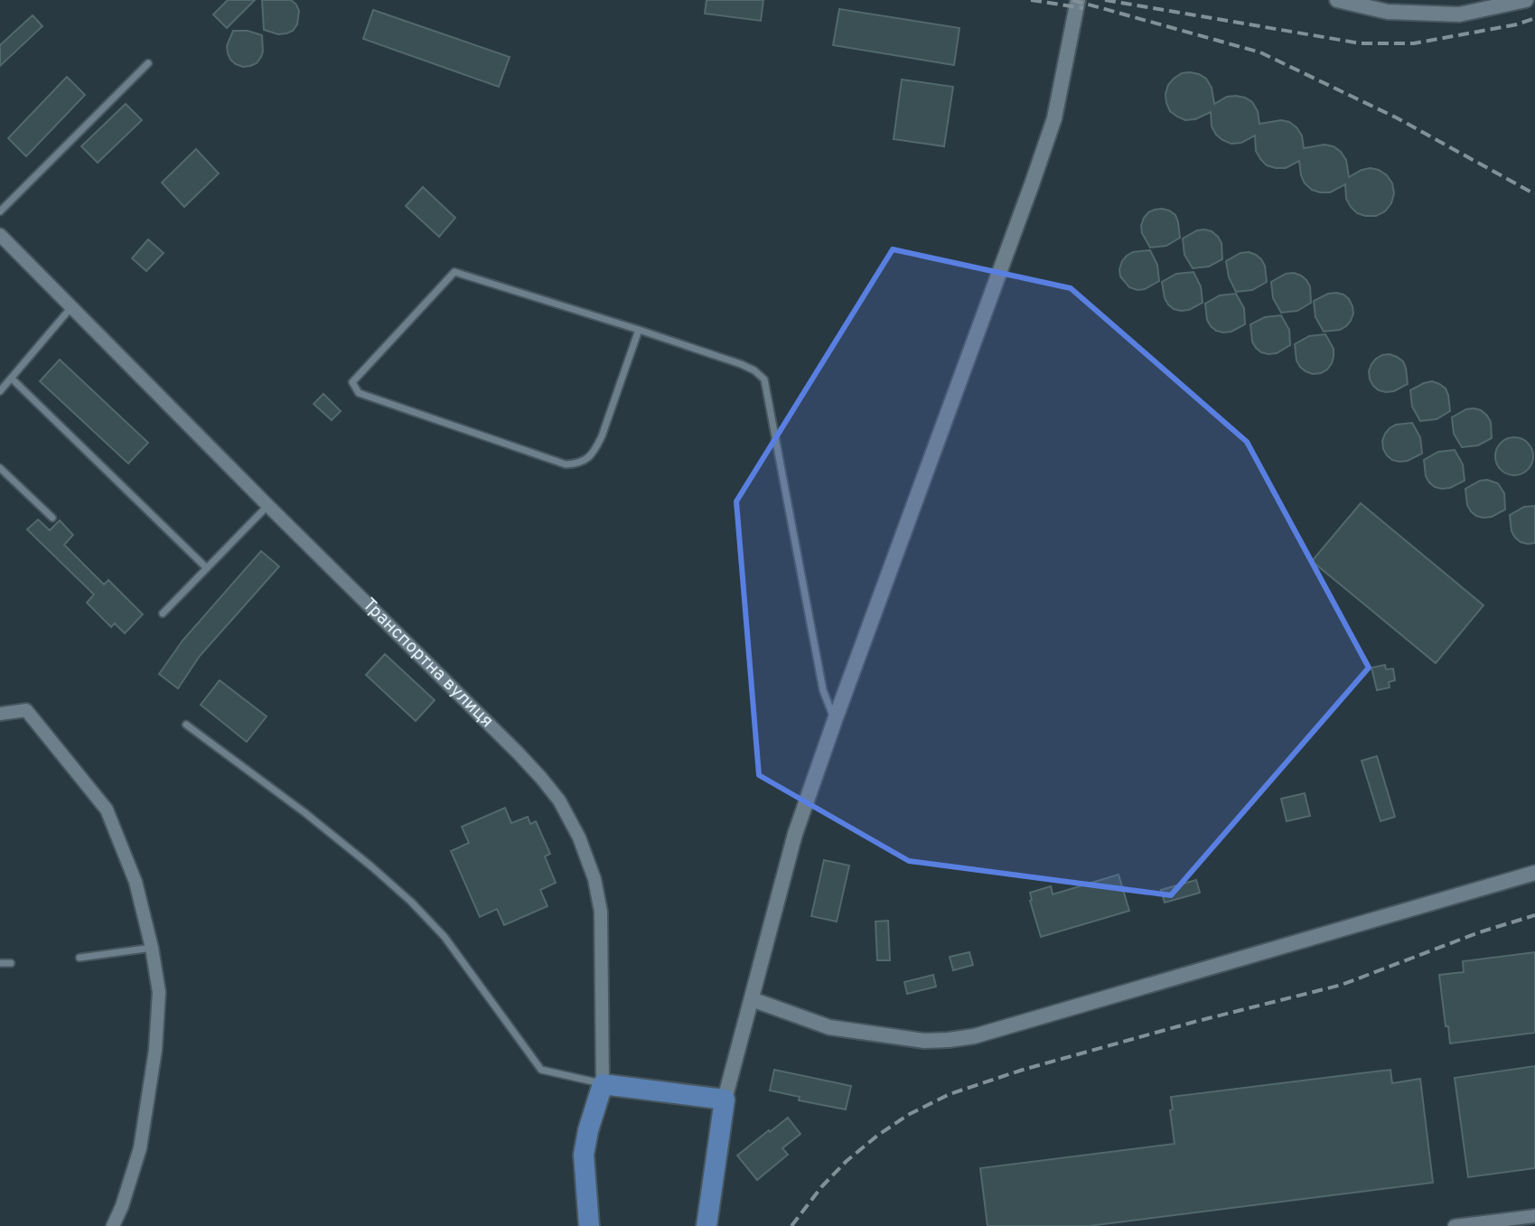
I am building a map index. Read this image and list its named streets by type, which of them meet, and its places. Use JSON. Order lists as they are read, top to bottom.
{
  "streets": {
    "street": ["Транспортна вулиця"]
  }
}
